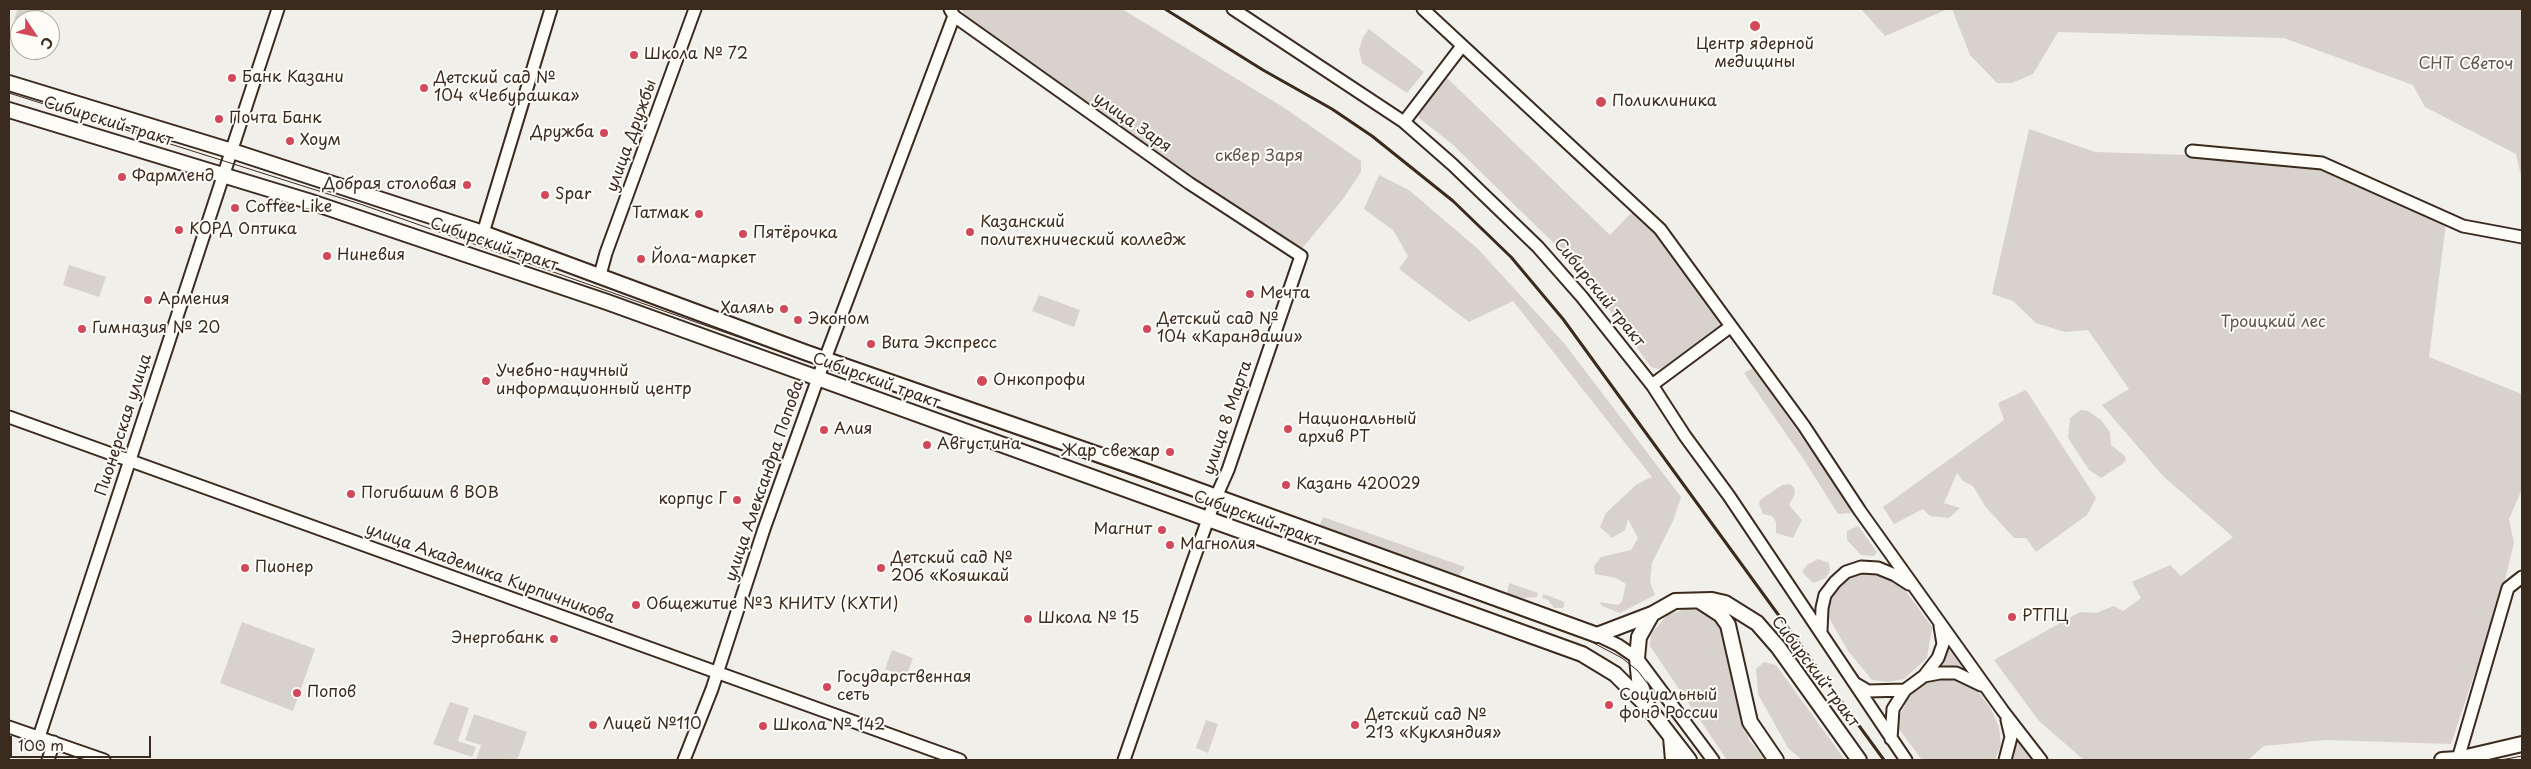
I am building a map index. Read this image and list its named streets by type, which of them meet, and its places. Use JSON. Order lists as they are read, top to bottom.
{
  "streets": {
    "main road": ["Сибирский тракт"],
    "street": [
      "улица Заря",
      "улица Дружбы",
      "улица 8 Марта",
      "Пионерская улица",
      "улица Александра Попова",
      "улица Академика Кирпичникова"
    ]
  },
  "crossings": [
    ["Сибирский тракт", "улица Дружбы"],
    ["Сибирский тракт", "улица 8 Марта"],
    ["Сибирский тракт", "Пионерская улица"],
    ["Сибирский тракт", "улица Александра Попова"],
    ["улица Заря", "улица 8 Марта"],
    ["улица Заря", "улица Александра Попова"],
    ["Пионерская улица", "улица Академика Кирпичникова"],
    ["улица Александра Попова", "улица Академика Кирпичникова"]
  ],
  "parks": ["СНТ Светоч", "сквер Заря", "Троицкий лес"],
  "places": [
    "Центр ядерной медицины",
    "Школа № 72",
    "Банк Казани",
    "Детский сад № 104 «Чебурашка»",
    "Поликлиника",
    "Почта Банк",
    "Дружба",
    "Хоум",
    "Фармленд",
    "Добрая столовая",
    "Spar",
    "Coffee Like",
    "Татмак",
    "КОРД Оптика",
    "Казанский политехнический колледж",
    "Пятёрочка",
    "Ниневия",
    "Йола-маркет",
    "Мечта",
    "Армения",
    "Халяль",
    "Эконом",
    "Гимназия № 20",
    "Детский сад № 104 «Карандаши»",
    "Вита Экспресс",
    "Учебно-научный информационный центр",
    "Онкопрофи",
    "Национальный архив РТ",
    "Алия",
    "Августина",
    "Жар свежар",
    "Казань 420029",
    "Погибшим в ВОВ",
    "корпус Г",
    "Магнит",
    "Магнолия",
    "Пионер",
    "Детский сад № 206 «Кояшкай",
    "Общежитие №3 КНИТУ (КХТИ)",
    "РТПЦ",
    "Школа № 15",
    "Энергобанк",
    "Государственная сеть",
    "Попов",
    "Социальный фонд России",
    "Лицей №110",
    "Детский сад № 213 «Кукляндия»",
    "Школа № 142"
  ],
  "scale_bar": "100 m",
  "north": "bottom right"
}
